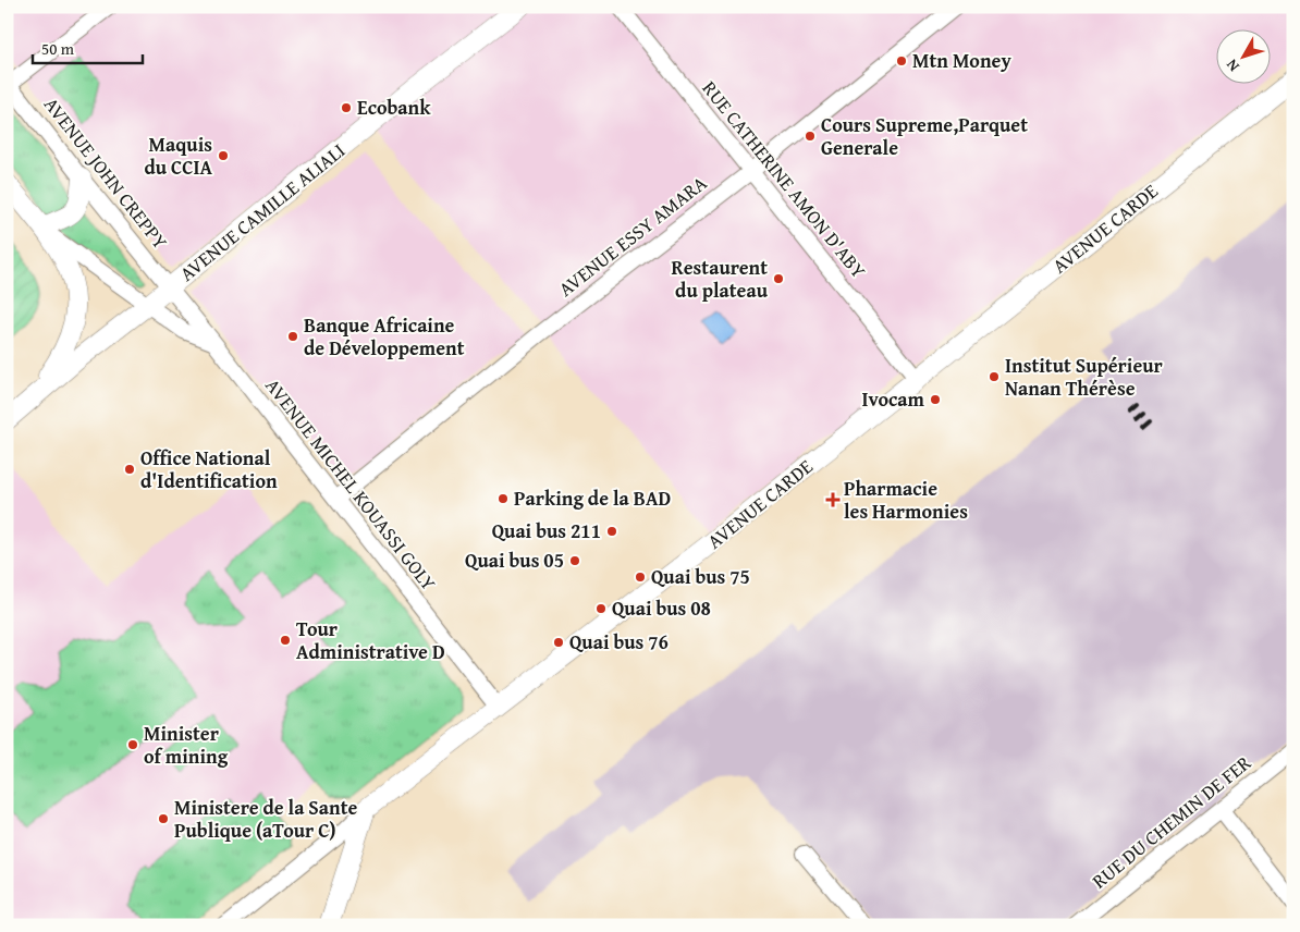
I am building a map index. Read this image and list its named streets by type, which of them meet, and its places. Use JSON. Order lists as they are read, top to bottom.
{
  "streets": {
    "main road": ["AVENUE CAMILLE ALIALI", "AVENUE CARDE"],
    "street": [
      "AVENUE JOHN CREPPY",
      "RUE CATHERINE AMON D'ABY",
      "AVENUE ESSY AMARA",
      "AVENUE MICHEL KOUASSI GOLY",
      "RUE DU CHEMIN DE FER"
    ]
  },
  "crossings": [
    ["AVENUE JOHN CREPPY", "AVENUE CAMILLE ALIALI"],
    ["AVENUE JOHN CREPPY", "AVENUE MICHEL KOUASSI GOLY"],
    ["RUE CATHERINE AMON D'ABY", "AVENUE CARDE"],
    ["RUE CATHERINE AMON D'ABY", "AVENUE ESSY AMARA"],
    ["AVENUE CAMILLE ALIALI", "AVENUE MICHEL KOUASSI GOLY"],
    ["AVENUE CARDE", "AVENUE MICHEL KOUASSI GOLY"],
    ["AVENUE ESSY AMARA", "AVENUE MICHEL KOUASSI GOLY"]
  ],
  "places": {
    "other": [
      "Mtn Money",
      "Ecobank",
      "Cours Supreme,Parquet Generale",
      "Maquis du CCIA",
      "Restaurent du plateau",
      "Banque Africaine de Développement",
      "Institut Supérieur Nanan Thérèse",
      "Ivocam",
      "Office National d'Identification",
      "Parking de la BAD",
      "Quai bus 211",
      "Quai bus 05",
      "Quai bus 75",
      "Quai bus 08",
      "Tour Administrative D",
      "Quai bus 76",
      "Minister of mining",
      "Ministere de la Sante Publique (aTour C)"
    ],
    "health": ["Pharmacie les Harmonies"]
  },
  "scale_bar": "50 m",
  "north": "bottom left"
}
